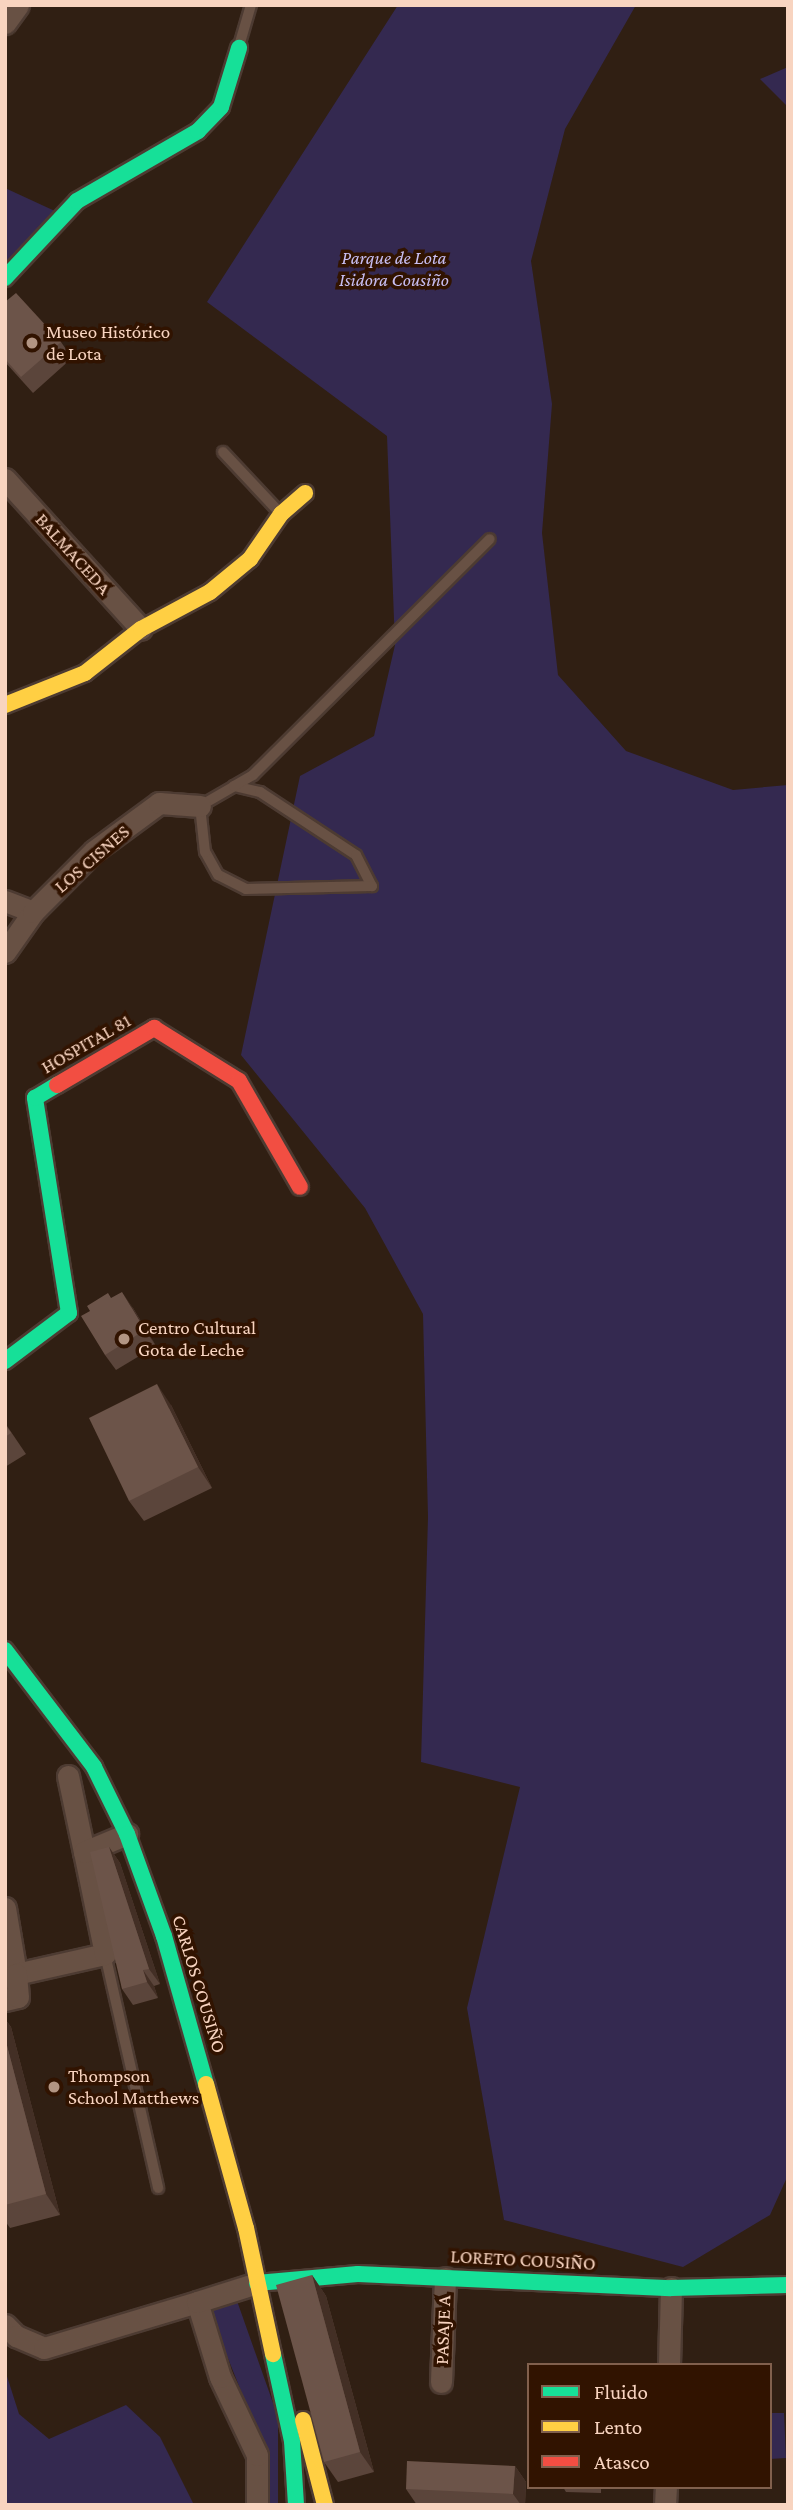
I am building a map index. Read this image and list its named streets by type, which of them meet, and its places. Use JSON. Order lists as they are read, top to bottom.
{
  "streets": {
    "street": [
      "BALMACEDA",
      "LOS CISNES",
      "HOSPITAL 81",
      "CARLOS COUSIÑO",
      "LORETO COUSIÑO",
      "PASAJE A"
    ]
  },
  "crossings": [
    ["CARLOS COUSIÑO", "LORETO COUSIÑO"],
    ["LORETO COUSIÑO", "PASAJE A"]
  ],
  "parks": ["Parque de Lota Isidora Cousiño"],
  "places": ["Museo Histórico de Lota", "Centro Cultural Gota de Leche", "Thompson School Matthews"],
  "legend": ["Fluido", "Lento", "Atasco"]
}
